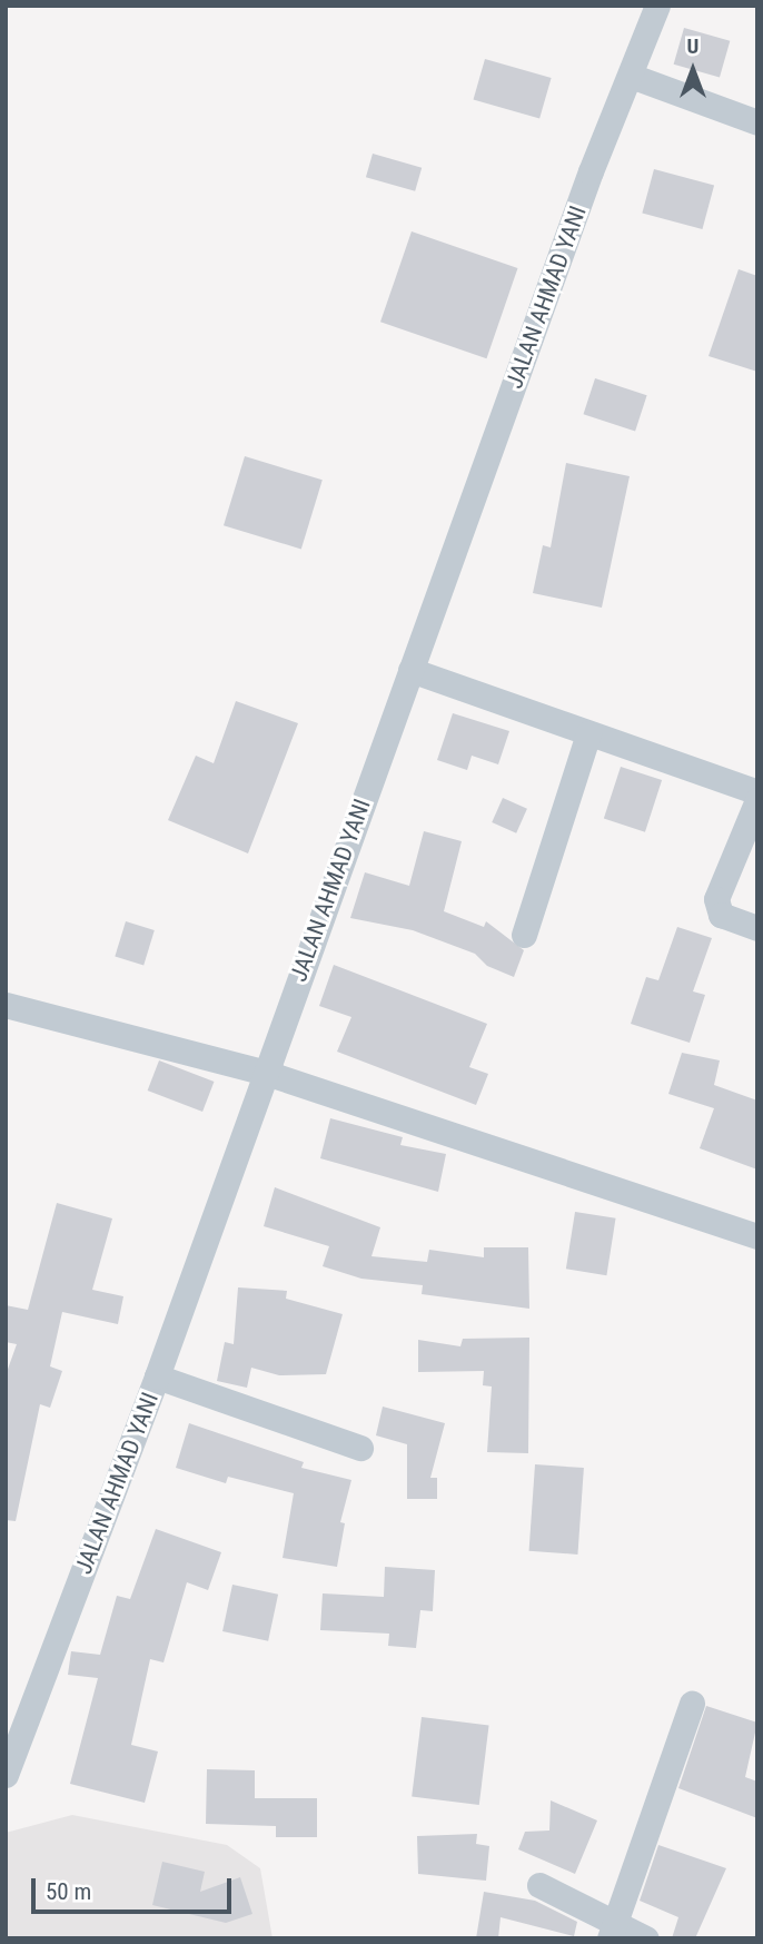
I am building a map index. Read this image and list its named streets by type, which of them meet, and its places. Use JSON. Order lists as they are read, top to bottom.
{
  "streets": {
    "street": ["JALAN AHMAD YANI"]
  },
  "scale_bar": "50 m",
  "north": "top"
}
